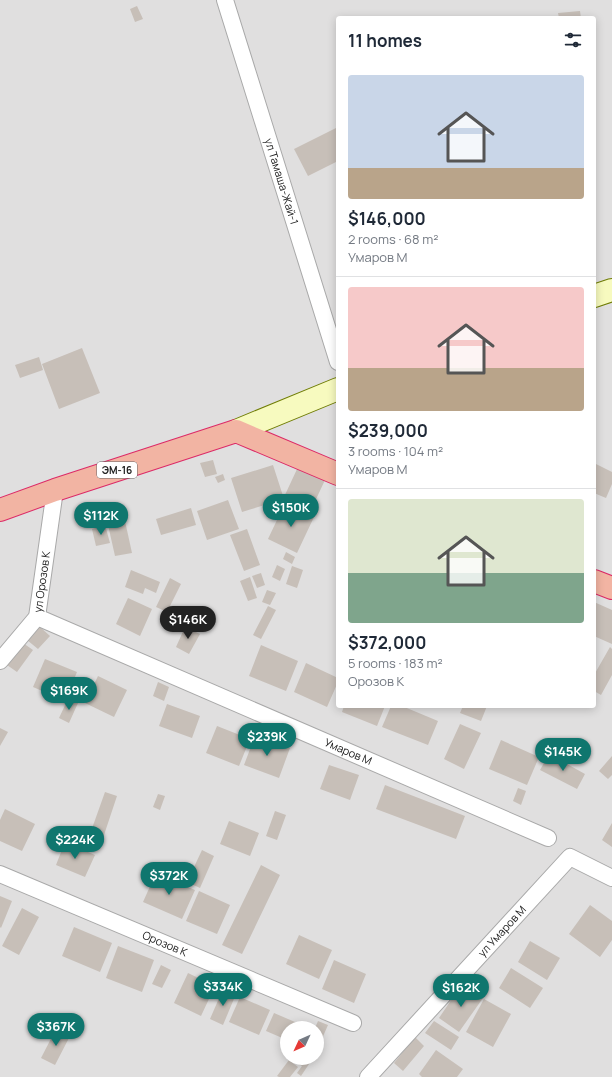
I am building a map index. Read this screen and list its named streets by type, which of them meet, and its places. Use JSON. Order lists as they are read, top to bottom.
{
  "streets": {
    "highway": ["ЭМ-16"],
    "street": [
      "ул Тамаша-Жай-1",
      "ул Орозов К",
      "Умаров М",
      "ул Умаров М",
      "Орозов К"
    ]
  },
  "crossings": [
    ["ЭМ-16", "ул Орозов К"],
    ["ул Орозов К", "Умаров М"]
  ],
  "north": "bottom left",
  "page": {
    "heading": "11 homes",
    "list": [
      {
        "name": "$146,000",
        "note": "2 rooms · 68 m² · Умаров М"
      },
      {
        "name": "$239,000",
        "note": "3 rooms · 104 m² · Умаров М"
      },
      {
        "name": "$372,000",
        "note": "5 rooms · 183 m² · Орозов К"
      }
    ],
    "price": [
      "$150K",
      "$112K",
      "$146K",
      "$169K",
      "$239K",
      "$145K",
      "$224K",
      "$372K",
      "$334K",
      "$162K",
      "$367K"
    ]
  }
}
